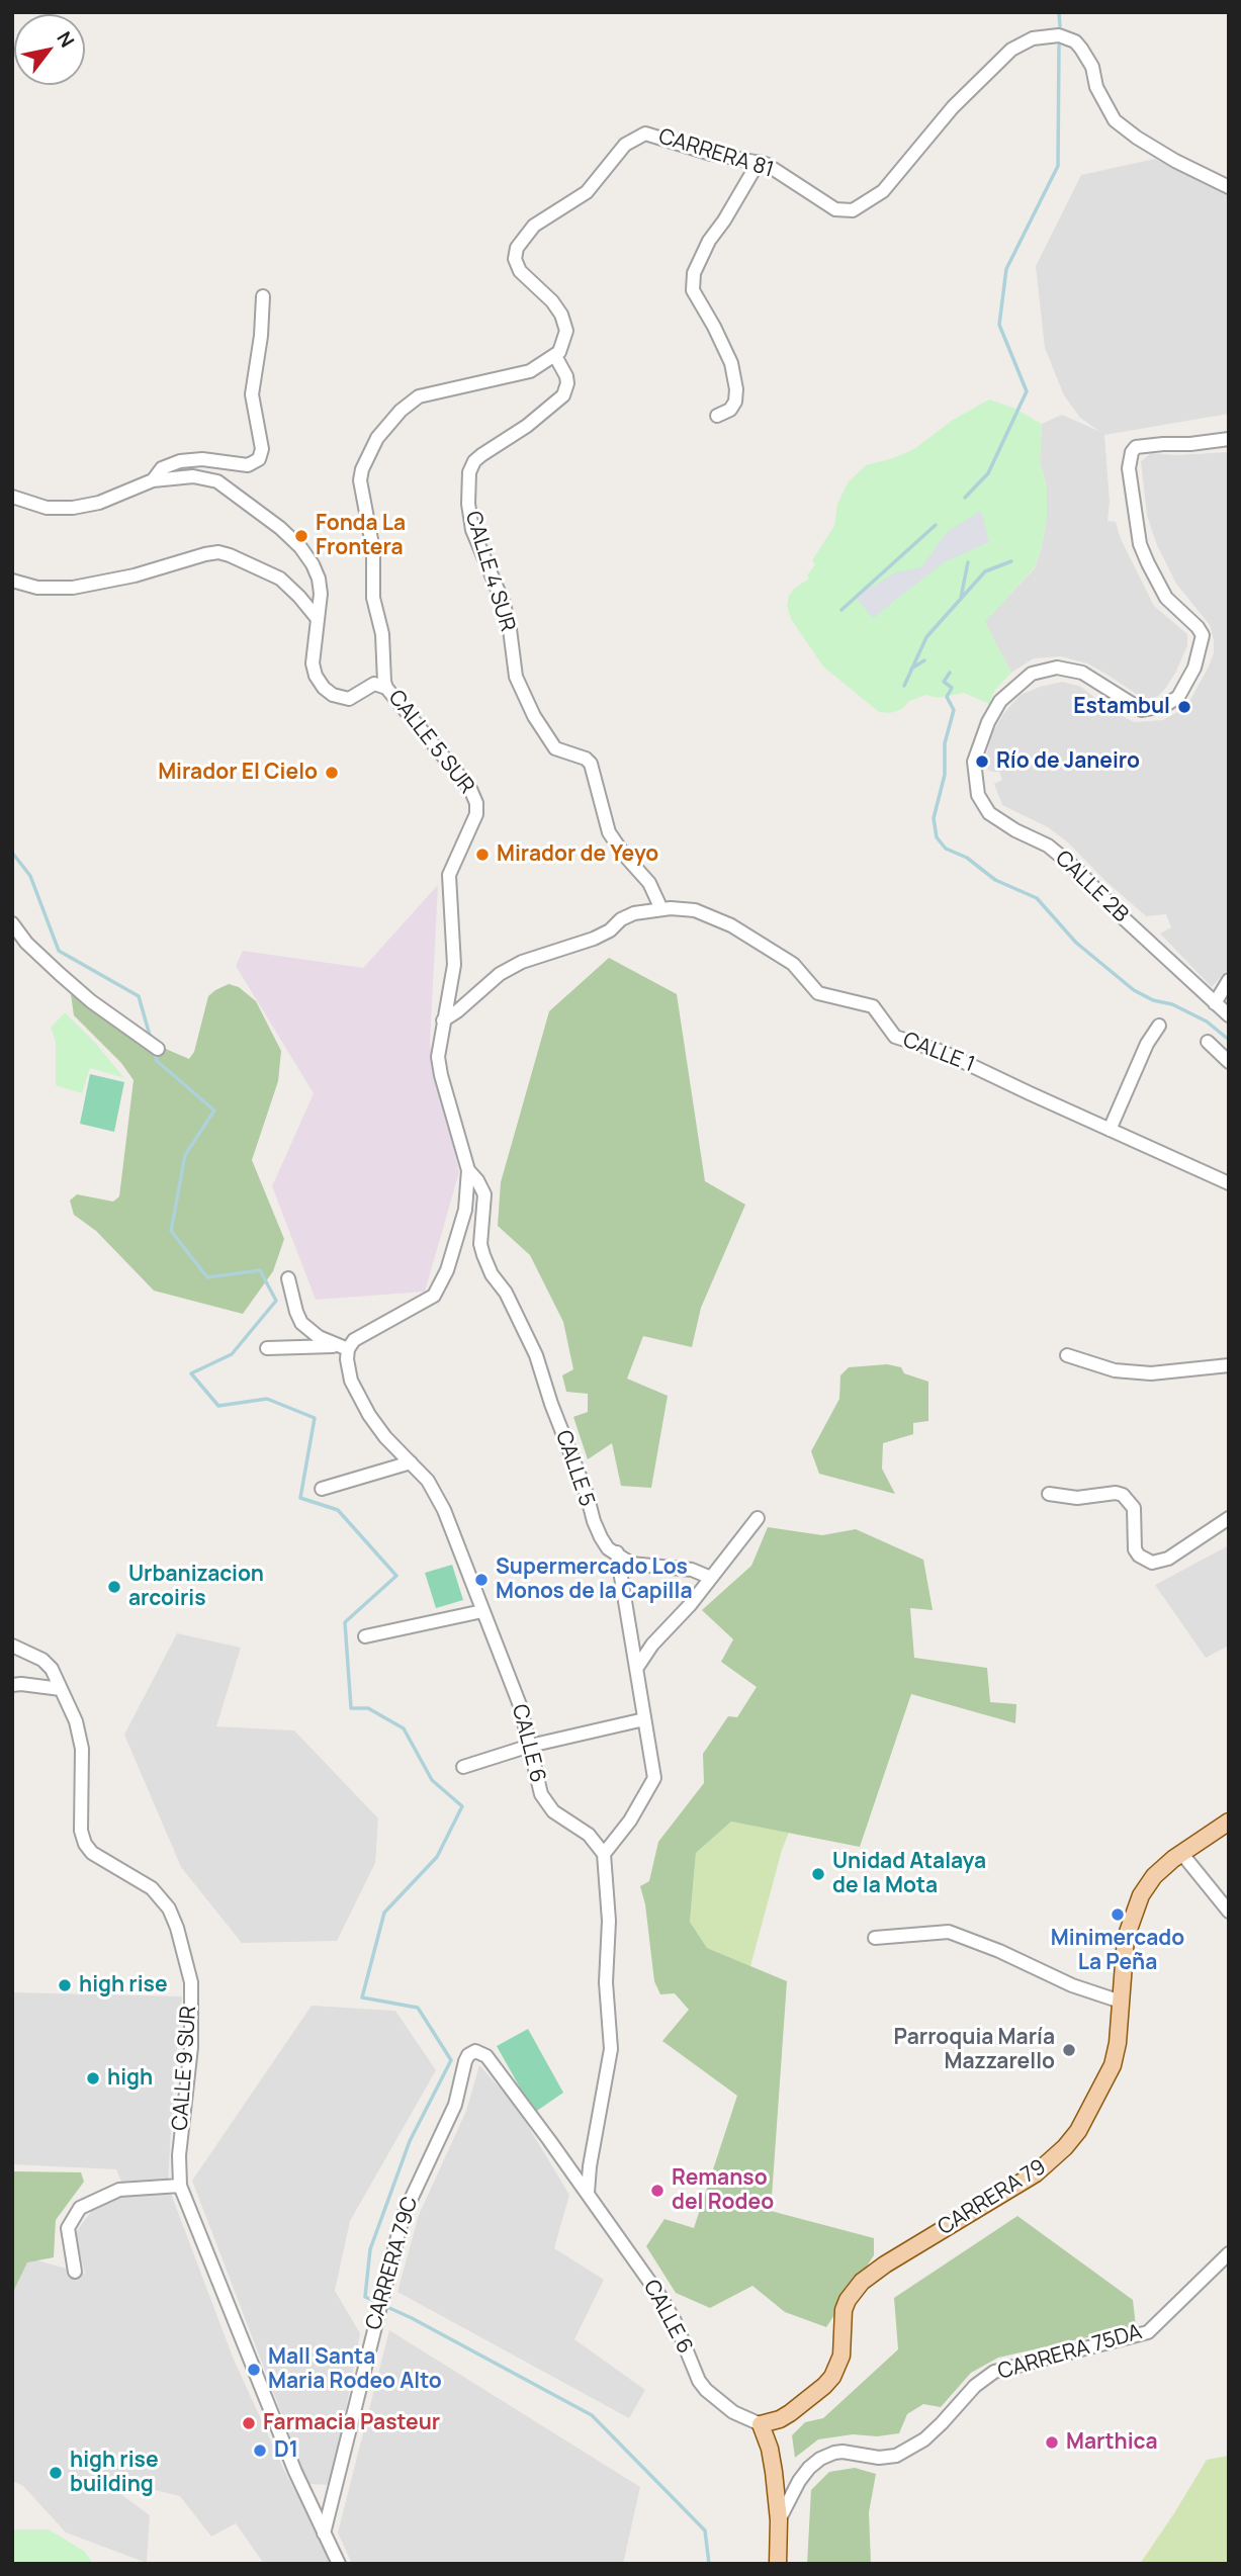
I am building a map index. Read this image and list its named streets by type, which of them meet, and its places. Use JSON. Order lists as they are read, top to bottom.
{
  "streets": {
    "main road": ["CARRERA 79"],
    "street": [
      "CARRERA 81",
      "CALLE 4 SUR",
      "CALLE 5 SUR",
      "CALLE 2B",
      "CALLE 1",
      "CALLE 5",
      "CALLE 6",
      "CALLE 9 SUR",
      "CARRERA 79C",
      "CARRERA 75DA"
    ]
  },
  "crossings": [
    ["CARRERA 81", "CALLE 4 SUR"],
    ["CARRERA 81", "CALLE 5 SUR"],
    ["CALLE 4 SUR", "CALLE 5 SUR"],
    ["CALLE 4 SUR", "CALLE 1"],
    ["CALLE 5 SUR", "CALLE 1"],
    ["CALLE 5 SUR", "CALLE 5"],
    ["CALLE 5", "CALLE 6"],
    ["CALLE 6", "CARRERA 79"],
    ["CALLE 6", "CARRERA 79C"],
    ["CALLE 9 SUR", "CARRERA 79C"]
  ],
  "places": [
    "Fonda La Frontera",
    "Estambul",
    "Río de Janeiro",
    "Mirador El Cielo",
    "Mirador de Yeyo",
    "Supermercado Los Monos de la Capilla",
    "Urbanizacion arcoiris",
    "Unidad Atalaya de la Mota",
    "Minimercado La Peña",
    "high rise",
    "Parroquia María Mazzarello",
    "high",
    "Remanso del Rodeo",
    "Mall Santa Maria Rodeo Alto",
    "Farmacia Pasteur",
    "Marthica",
    "D1",
    "high rise building"
  ],
  "north": "top right"
}
